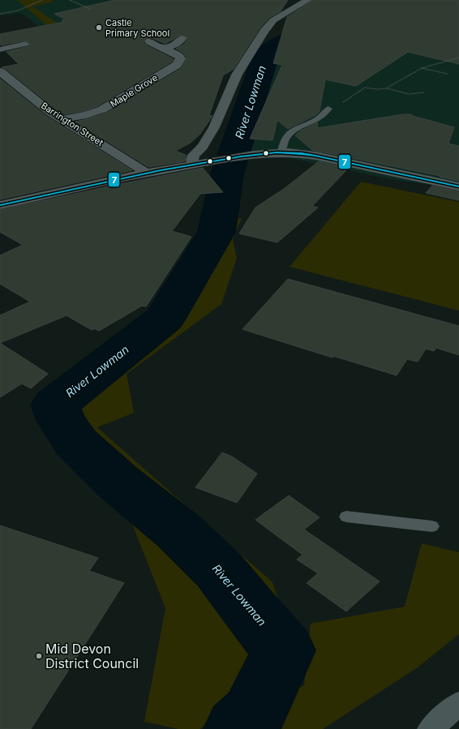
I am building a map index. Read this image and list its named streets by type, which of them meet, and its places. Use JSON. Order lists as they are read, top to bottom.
{
  "streets": {
    "street": ["Maple Grove", "Barrington Street"]
  },
  "crossings": [
    ["Maple Grove", "Barrington Street"]
  ],
  "water": ["River Lowman"],
  "places": ["Castle Primary School", "Mid Devon District Council"],
  "lines": ["transit line 7"]
}
